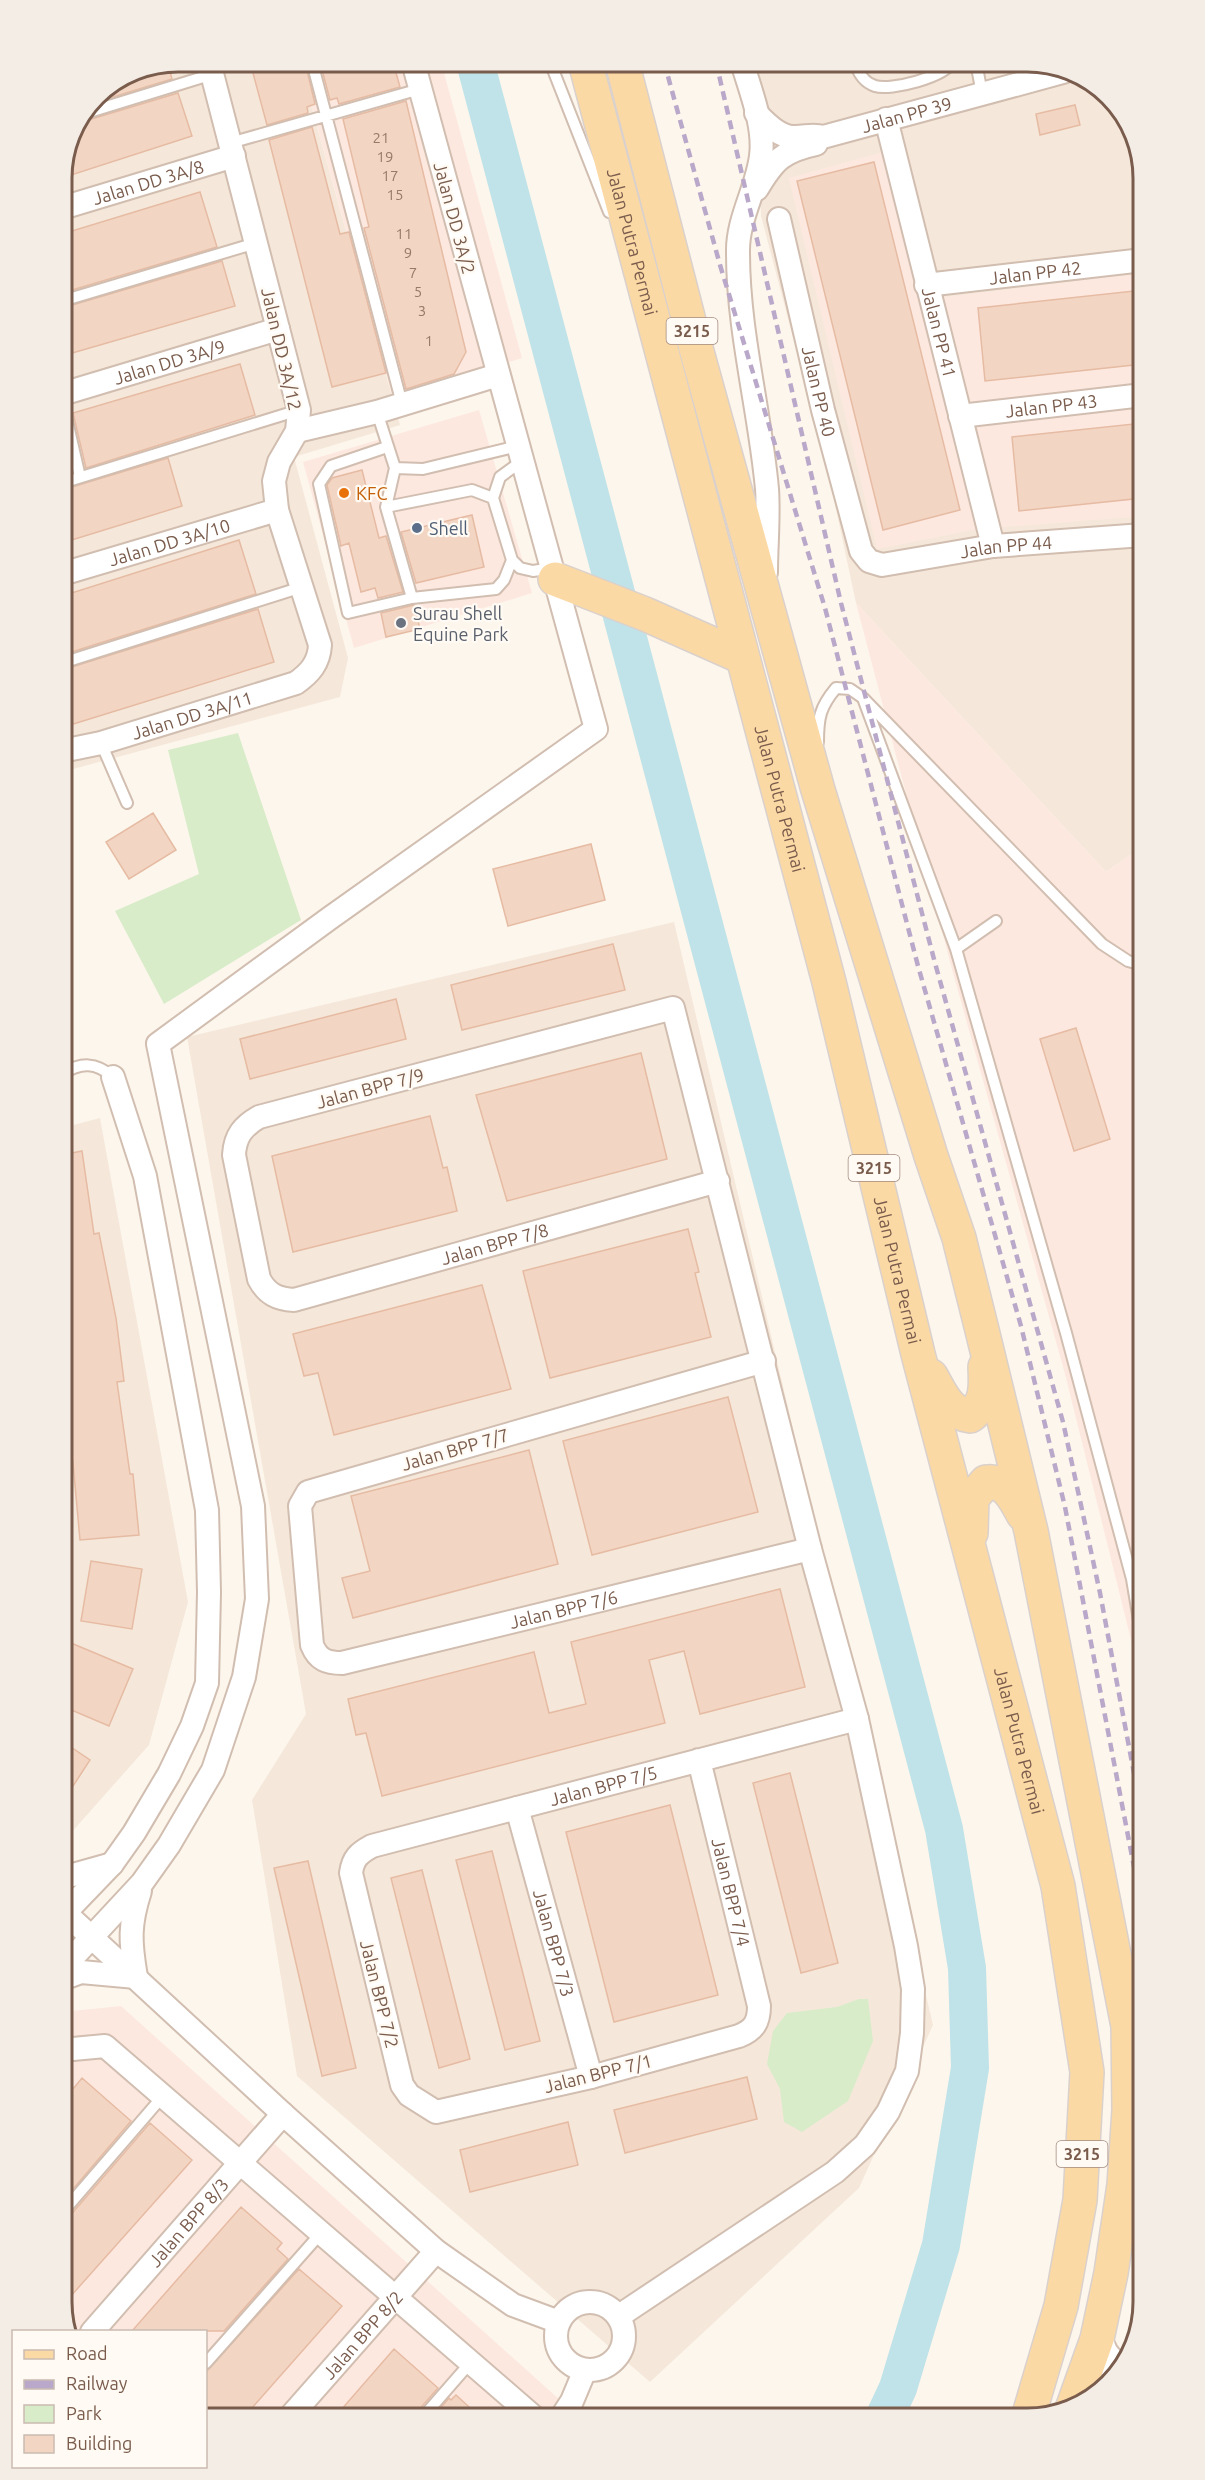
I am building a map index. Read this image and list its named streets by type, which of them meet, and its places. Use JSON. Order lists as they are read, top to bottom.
{
  "streets": {
    "main road": ["Jalan Putra Permai", "3215"],
    "street": [
      "Jalan PP 39",
      "Jalan DD 3A/8",
      "Jalan DD 3A/2",
      "Jalan PP 42",
      "Jalan PP 41",
      "Jalan DD 3A/12",
      "Jalan DD 3A/9",
      "Jalan PP 40",
      "Jalan PP 43",
      "Jalan DD 3A/10",
      "Jalan PP 44",
      "Jalan DD 3A/11",
      "Jalan BPP 7/9",
      "Jalan BPP 7/8",
      "Jalan BPP 7/7",
      "Jalan BPP 7/6",
      "Jalan BPP 7/5",
      "Jalan BPP 7/4",
      "Jalan BPP 7/3",
      "Jalan BPP 7/2",
      "Jalan BPP 7/1",
      "Jalan BPP 8/3",
      "Jalan BPP 8/2"
    ]
  },
  "crossings": [
    ["Jalan PP 39", "Jalan PP 41"],
    ["Jalan DD 3A/8", "Jalan DD 3A/12"],
    ["Jalan PP 42", "Jalan PP 41"],
    ["Jalan PP 41", "Jalan PP 43"],
    ["Jalan PP 41", "Jalan PP 44"],
    ["Jalan DD 3A/12", "Jalan DD 3A/9"],
    ["Jalan DD 3A/12", "Jalan DD 3A/10"],
    ["Jalan DD 3A/12", "Jalan DD 3A/11"],
    ["Jalan PP 40", "Jalan PP 44"],
    ["Jalan BPP 7/9", "Jalan BPP 7/8"],
    ["Jalan BPP 7/7", "Jalan BPP 7/6"],
    ["Jalan BPP 7/5", "Jalan BPP 7/4"],
    ["Jalan BPP 7/5", "Jalan BPP 7/3"],
    ["Jalan BPP 7/5", "Jalan BPP 7/2"],
    ["Jalan BPP 7/4", "Jalan BPP 7/1"],
    ["Jalan BPP 7/3", "Jalan BPP 7/1"],
    ["Jalan BPP 7/2", "Jalan BPP 7/1"]
  ],
  "places": ["KFC", "Shell", "Surau Shell Equine Park"],
  "house_numbers": [
    "21",
    "19",
    "17",
    "15",
    "11",
    "9",
    "7",
    "5",
    "3",
    "1"
  ],
  "legend": [
    "Road",
    "Railway",
    "Park",
    "Building"
  ]
}
